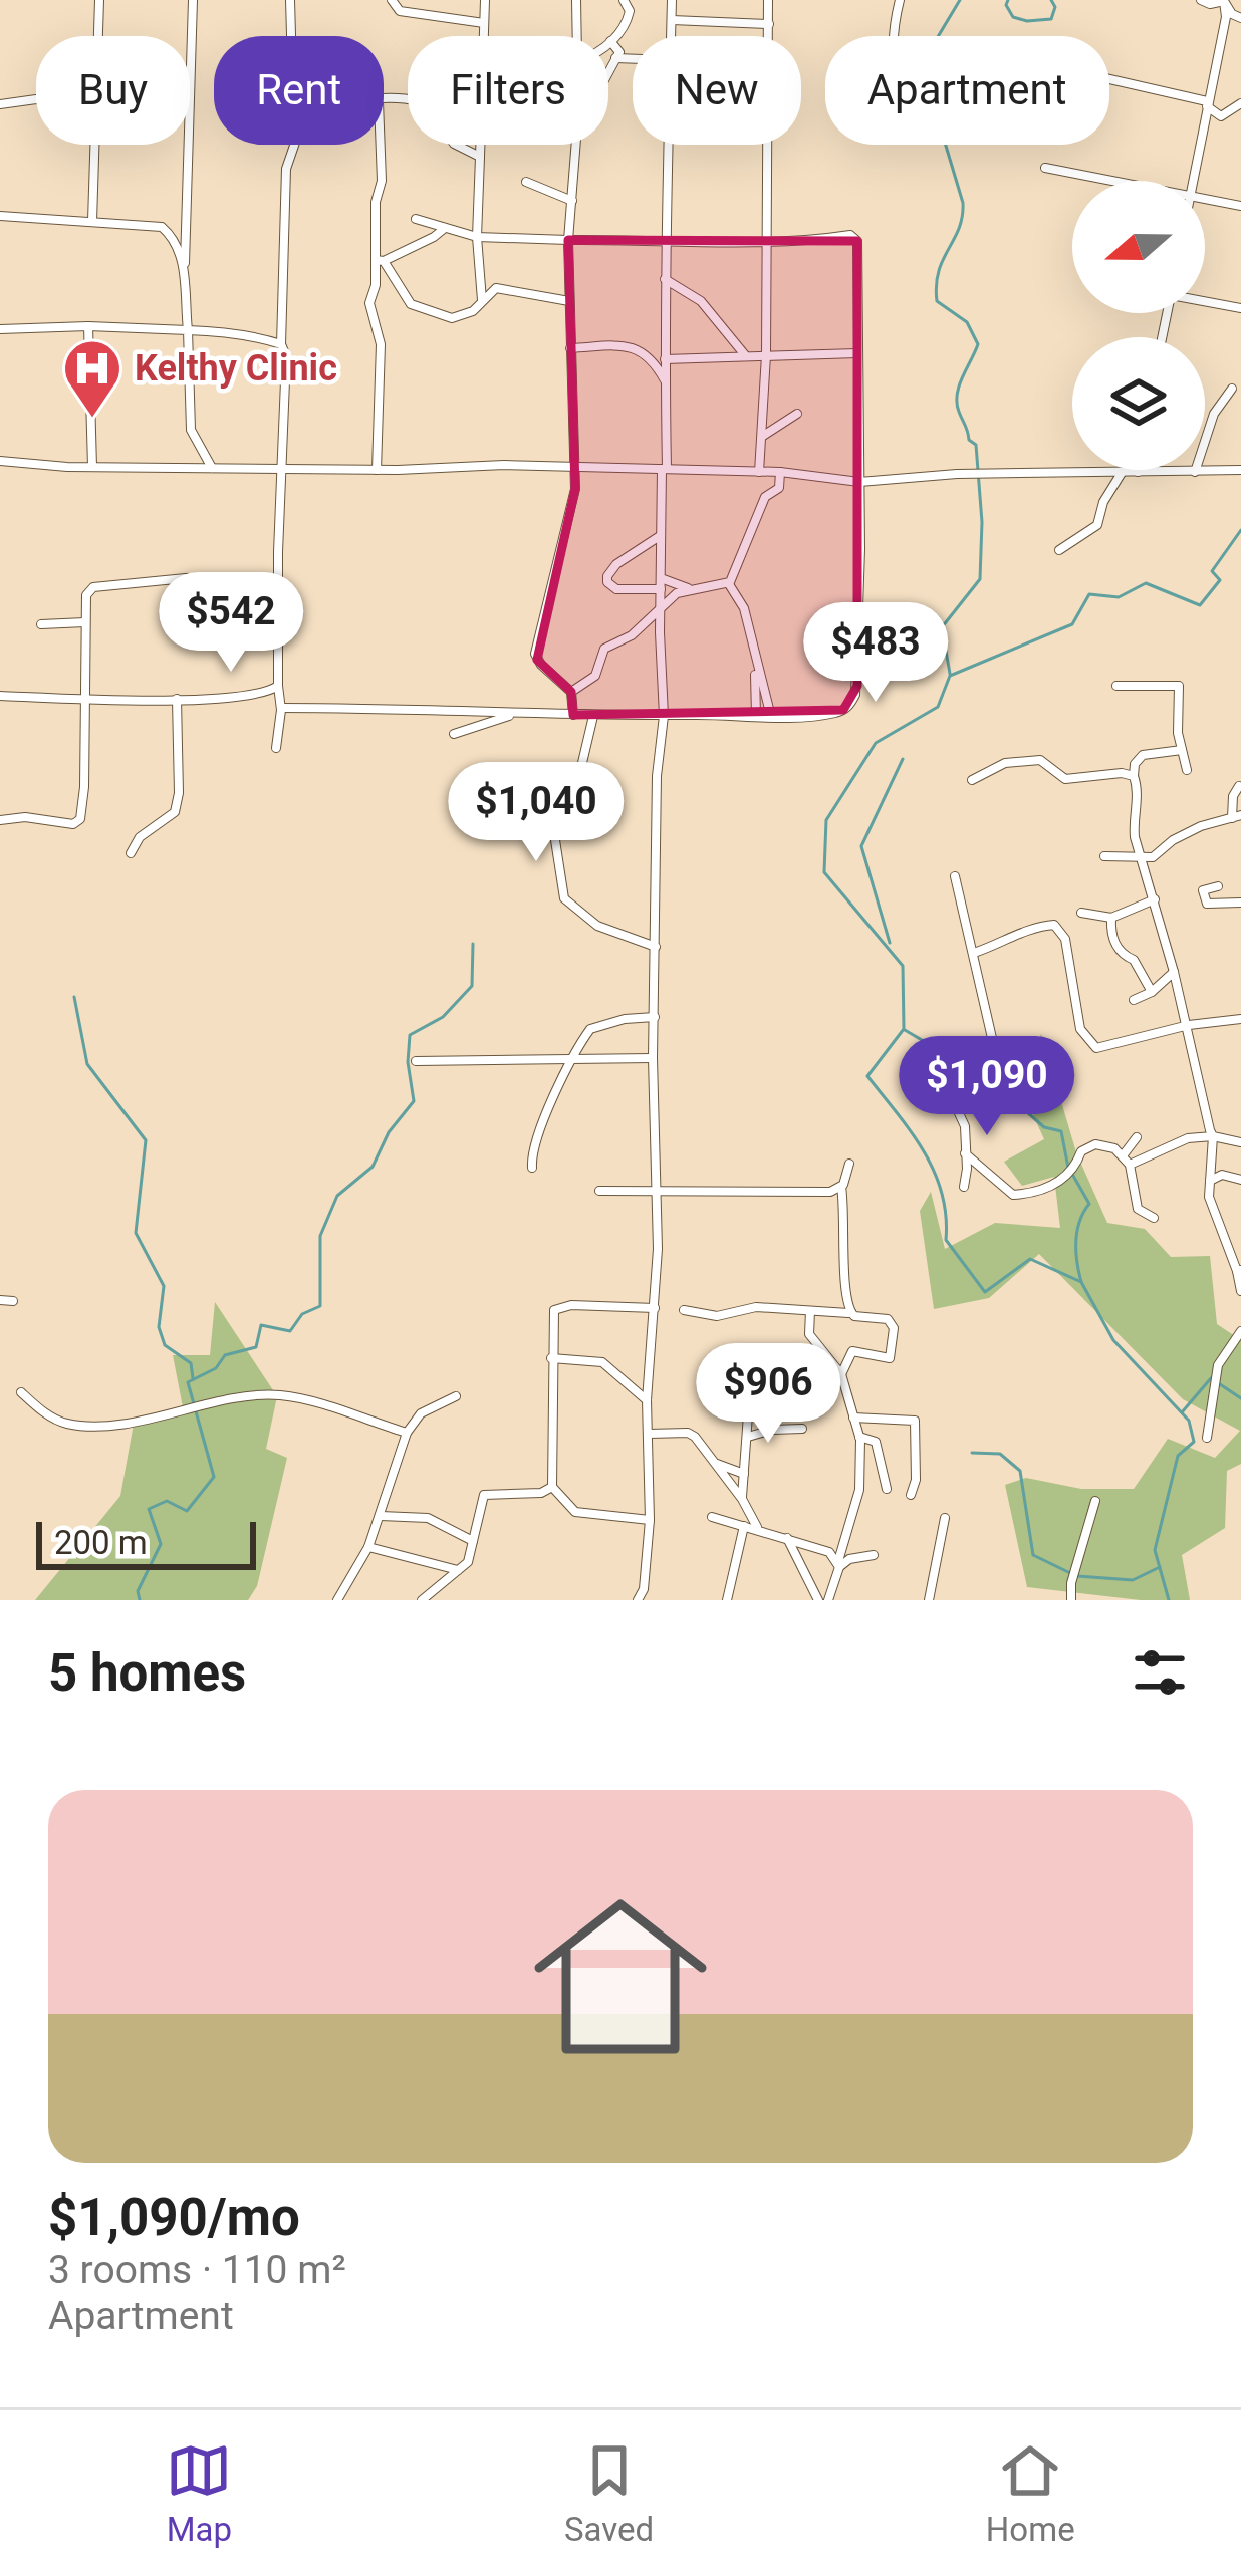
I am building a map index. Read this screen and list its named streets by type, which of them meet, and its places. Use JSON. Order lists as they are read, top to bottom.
{
  "places": {
    "hospital": ["Kelthy Clinic"]
  },
  "scale_bar": "200 m",
  "north": "left",
  "page": {
    "chip": [
      "Buy",
      "Rent",
      "Filters",
      "New",
      "Apartment"
    ],
    "price": [
      "$542",
      "$483",
      "$1,040",
      "$1,090",
      "$906"
    ],
    "scale": "200 m",
    "heading": "5 homes",
    "list": [
      {
        "name": "$1,090/mo",
        "note": "3 rooms · 110 m² · Apartment"
      }
    ],
    "tabs": ["Map", "Saved", "Home"]
  }
}
